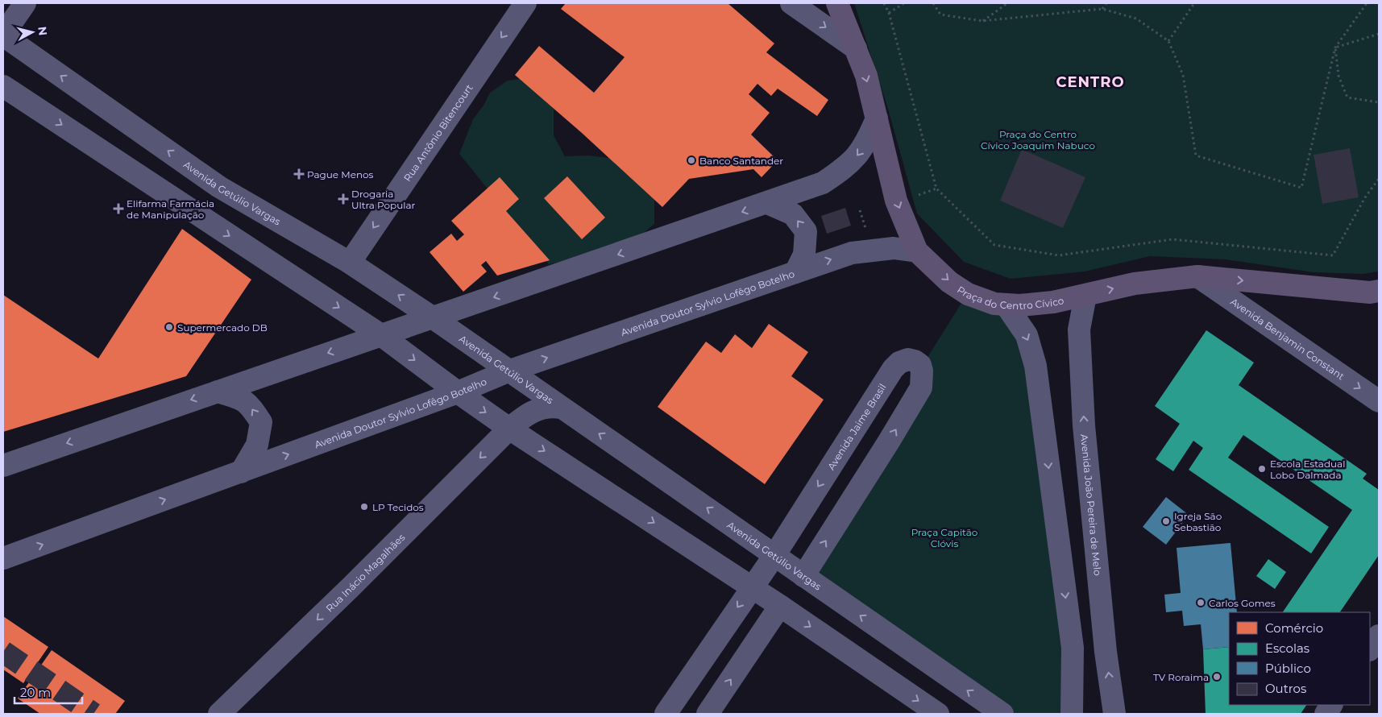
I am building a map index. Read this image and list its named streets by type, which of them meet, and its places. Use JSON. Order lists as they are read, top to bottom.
{
  "streets": {
    "main road": [
      "Rua Antônio Bitencourt",
      "Avenida Getúlio Vargas",
      "Praça do Centro Cívico",
      "Avenida Doutor Sylvio Lofêgo Botelho",
      "Avenida Benjamin Constant",
      "Avenida Jaime Brasil",
      "Avenida João Pereira de Melo",
      "Rua Inácio Magalhães"
    ]
  },
  "crossings": [
    ["Rua Antônio Bitencourt", "Avenida Getúlio Vargas"],
    ["Avenida Getúlio Vargas", "Avenida Doutor Sylvio Lofêgo Botelho"],
    ["Avenida Getúlio Vargas", "Avenida Jaime Brasil"],
    ["Avenida Getúlio Vargas", "Rua Inácio Magalhães"],
    ["Praça do Centro Cívico", "Avenida Doutor Sylvio Lofêgo Botelho"],
    ["Praça do Centro Cívico", "Avenida Benjamin Constant"],
    ["Praça do Centro Cívico", "Avenida João Pereira de Melo"]
  ],
  "one_way": [
    "Rua Antônio Bitencourt",
    "Praça do Centro Cívico",
    "Avenida Benjamin Constant",
    "Rua Inácio Magalhães"
  ],
  "districts": ["CENTRO"],
  "parks": ["Praça do Centro Cívico Joaquim Nabuco", "Praça Capitão Clóvis"],
  "places": {
    "other": [
      "Banco Santander",
      "Supermercado DB",
      "Escola Estadual Lobo Dalmada",
      "LP Tecidos",
      "Igreja São Sebastião",
      "Carlos Gomes",
      "TV Roraima"
    ],
    "health": ["Pague Menos", "Drogaria Ultra Popular", "Elifarma Farmácia de Manipulação"]
  },
  "legend": [
    "Comércio",
    "Escolas",
    "Público",
    "Outros"
  ],
  "scale_bar": "20 m",
  "north": "right"
}
